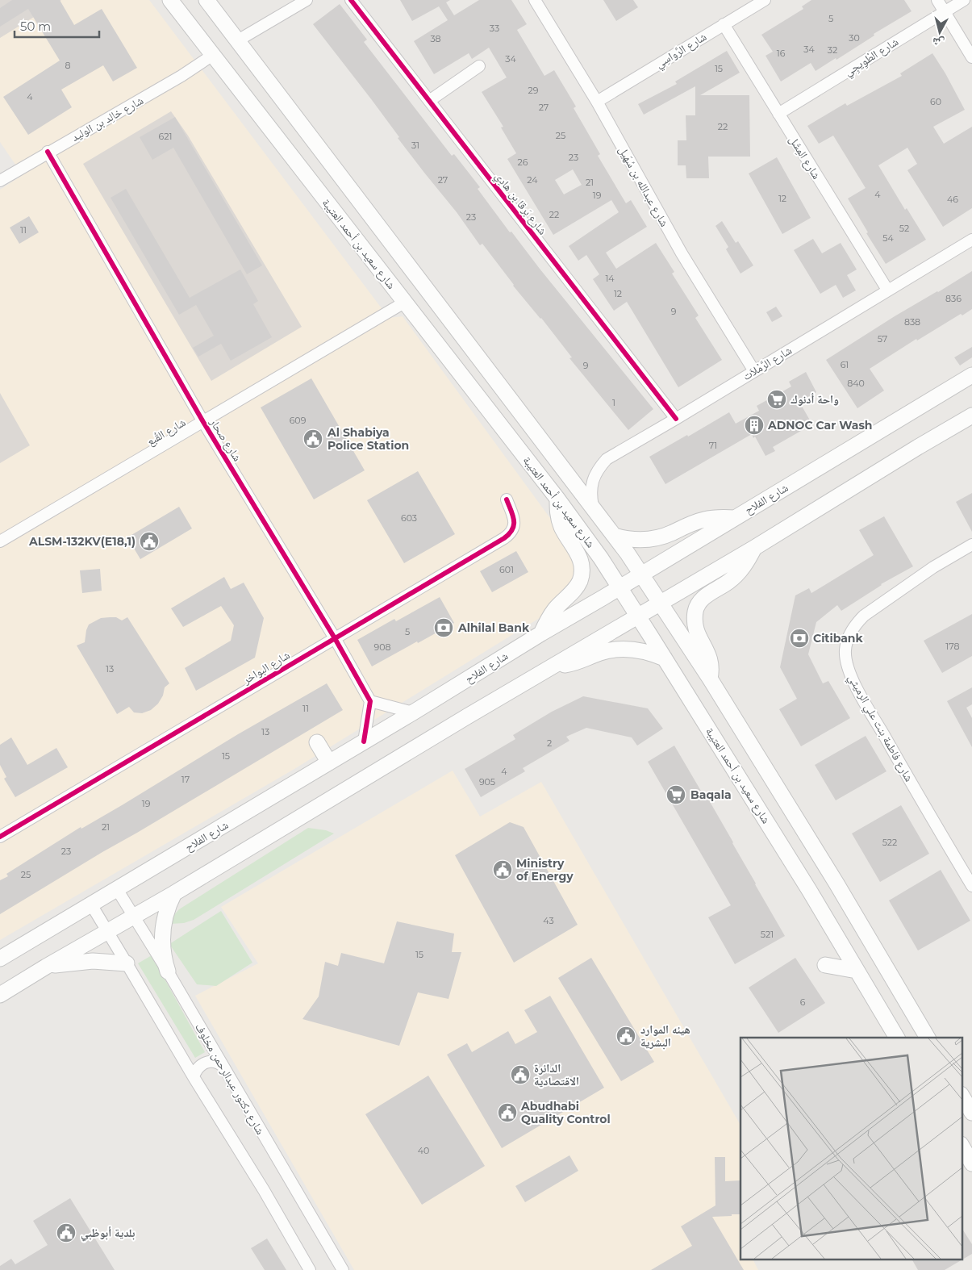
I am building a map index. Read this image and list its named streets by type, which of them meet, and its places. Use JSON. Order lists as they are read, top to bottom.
{
  "streets": {
    "main road": ["شارع سعيد بن أحمد العتيبة", "شارع الفلاح"],
    "street": [
      "شارع الرَّواسِي",
      "شارع الطْوِيجِي",
      "شارع خالِد بن الوليد",
      "شارع المِشَل",
      "شارع عبدالله بن سُهَيل",
      "شارع بَرقا بن هادِي",
      "شارع الرَّمْلاَت",
      "شارع القُبع",
      "شارع صحار",
      "شارع البواخر",
      "شارع فاطمة بنت علي الرميثي",
      "شارع دكتور عبدالرحمن مخلوف"
    ]
  },
  "crossings": [
    ["شارع الرَّواسِي", "شارع المِشَل"],
    ["شارع الرَّواسِي", "شارع عبدالله بن سُهَيل"],
    ["شارع الطْوِيجِي", "شارع المِشَل"],
    ["شارع خالِد بن الوليد", "شارع سعيد بن أحمد العتيبة"],
    ["شارع خالِد بن الوليد", "شارع صحار"],
    ["شارع المِشَل", "شارع الرَّمْلاَت"],
    ["شارع عبدالله بن سُهَيل", "شارع الرَّمْلاَت"],
    ["شارع بَرقا بن هادِي", "شارع الرَّمْلاَت"],
    ["شارع سعيد بن أحمد العتيبة", "شارع القُبع"],
    ["شارع سعيد بن أحمد العتيبة", "شارع الفلاح"],
    ["شارع القُبع", "شارع صحار"],
    ["شارع صحار", "شارع البواخر"],
    ["شارع الفلاح", "شارع دكتور عبدالرحمن مخلوف"]
  ],
  "places": {
    "supermarket": ["واحة أدنوك", "Baqala"],
    "building": ["ADNOC Car Wash"],
    "public building": [
      "Al Shabiya Police Station",
      "ALSM-132KV(E18,1)",
      "Ministry of Energy",
      "هيئه الموارد البشرية",
      "الدائرة الاقتصادية",
      "Abudhabi Quality Control",
      "بلدية أبوظبي"
    ],
    "bank": ["Alhilal Bank", "Citibank"]
  },
  "house_numbers": [
    "5",
    "33",
    "30",
    "38",
    "34",
    "32",
    "16",
    "34",
    "8",
    "15",
    "29",
    "4",
    "60",
    "27",
    "22",
    "25",
    "621",
    "31",
    "23",
    "26",
    "27",
    "24",
    "21",
    "4",
    "19",
    "12",
    "46",
    "22",
    "23",
    "52",
    "11",
    "54",
    "14",
    "12",
    "836",
    "9",
    "838",
    "57",
    "61",
    "9",
    "840",
    "1",
    "609",
    "71",
    "603",
    "601",
    "5",
    "178",
    "908",
    "13",
    "11",
    "13",
    "2",
    "15",
    "4",
    "17",
    "905",
    "19",
    "21",
    "522",
    "23",
    "25",
    "43",
    "521",
    "15",
    "6",
    "40"
  ],
  "scale_bar": "50 m",
  "north": "bottom"
}
